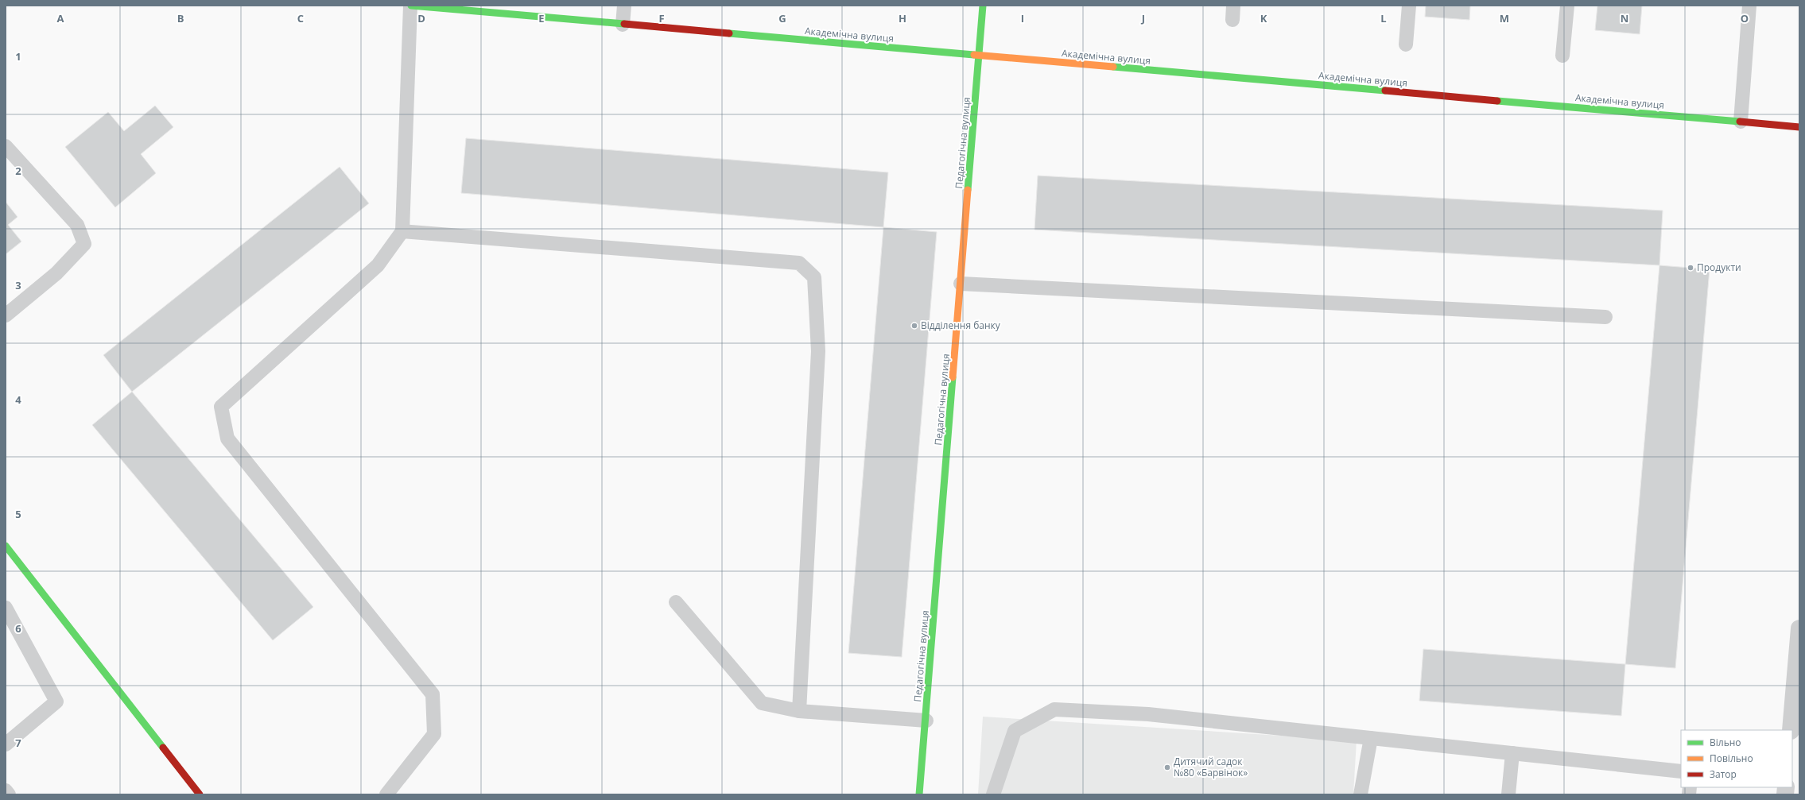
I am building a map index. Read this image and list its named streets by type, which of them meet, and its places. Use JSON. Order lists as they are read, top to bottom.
{
  "streets": {
    "main road": ["Академічна вулиця", "Педагогічна вулиця"]
  },
  "crossings": [
    ["Академічна вулиця", "Педагогічна вулиця"]
  ],
  "places": ["Продукти", "Відділення банку", "Дитячий садок №80 «Барвінок»"],
  "legend": ["Вільно", "Повільно", "Затор"],
  "grid": {
    "columns": [
      "A",
      "B",
      "C",
      "D",
      "E",
      "F",
      "G",
      "H",
      "I",
      "J",
      "K",
      "L",
      "M",
      "N",
      "O"
    ],
    "rows": [
      "1",
      "2",
      "3",
      "4",
      "5",
      "6",
      "7"
    ]
  }
}
